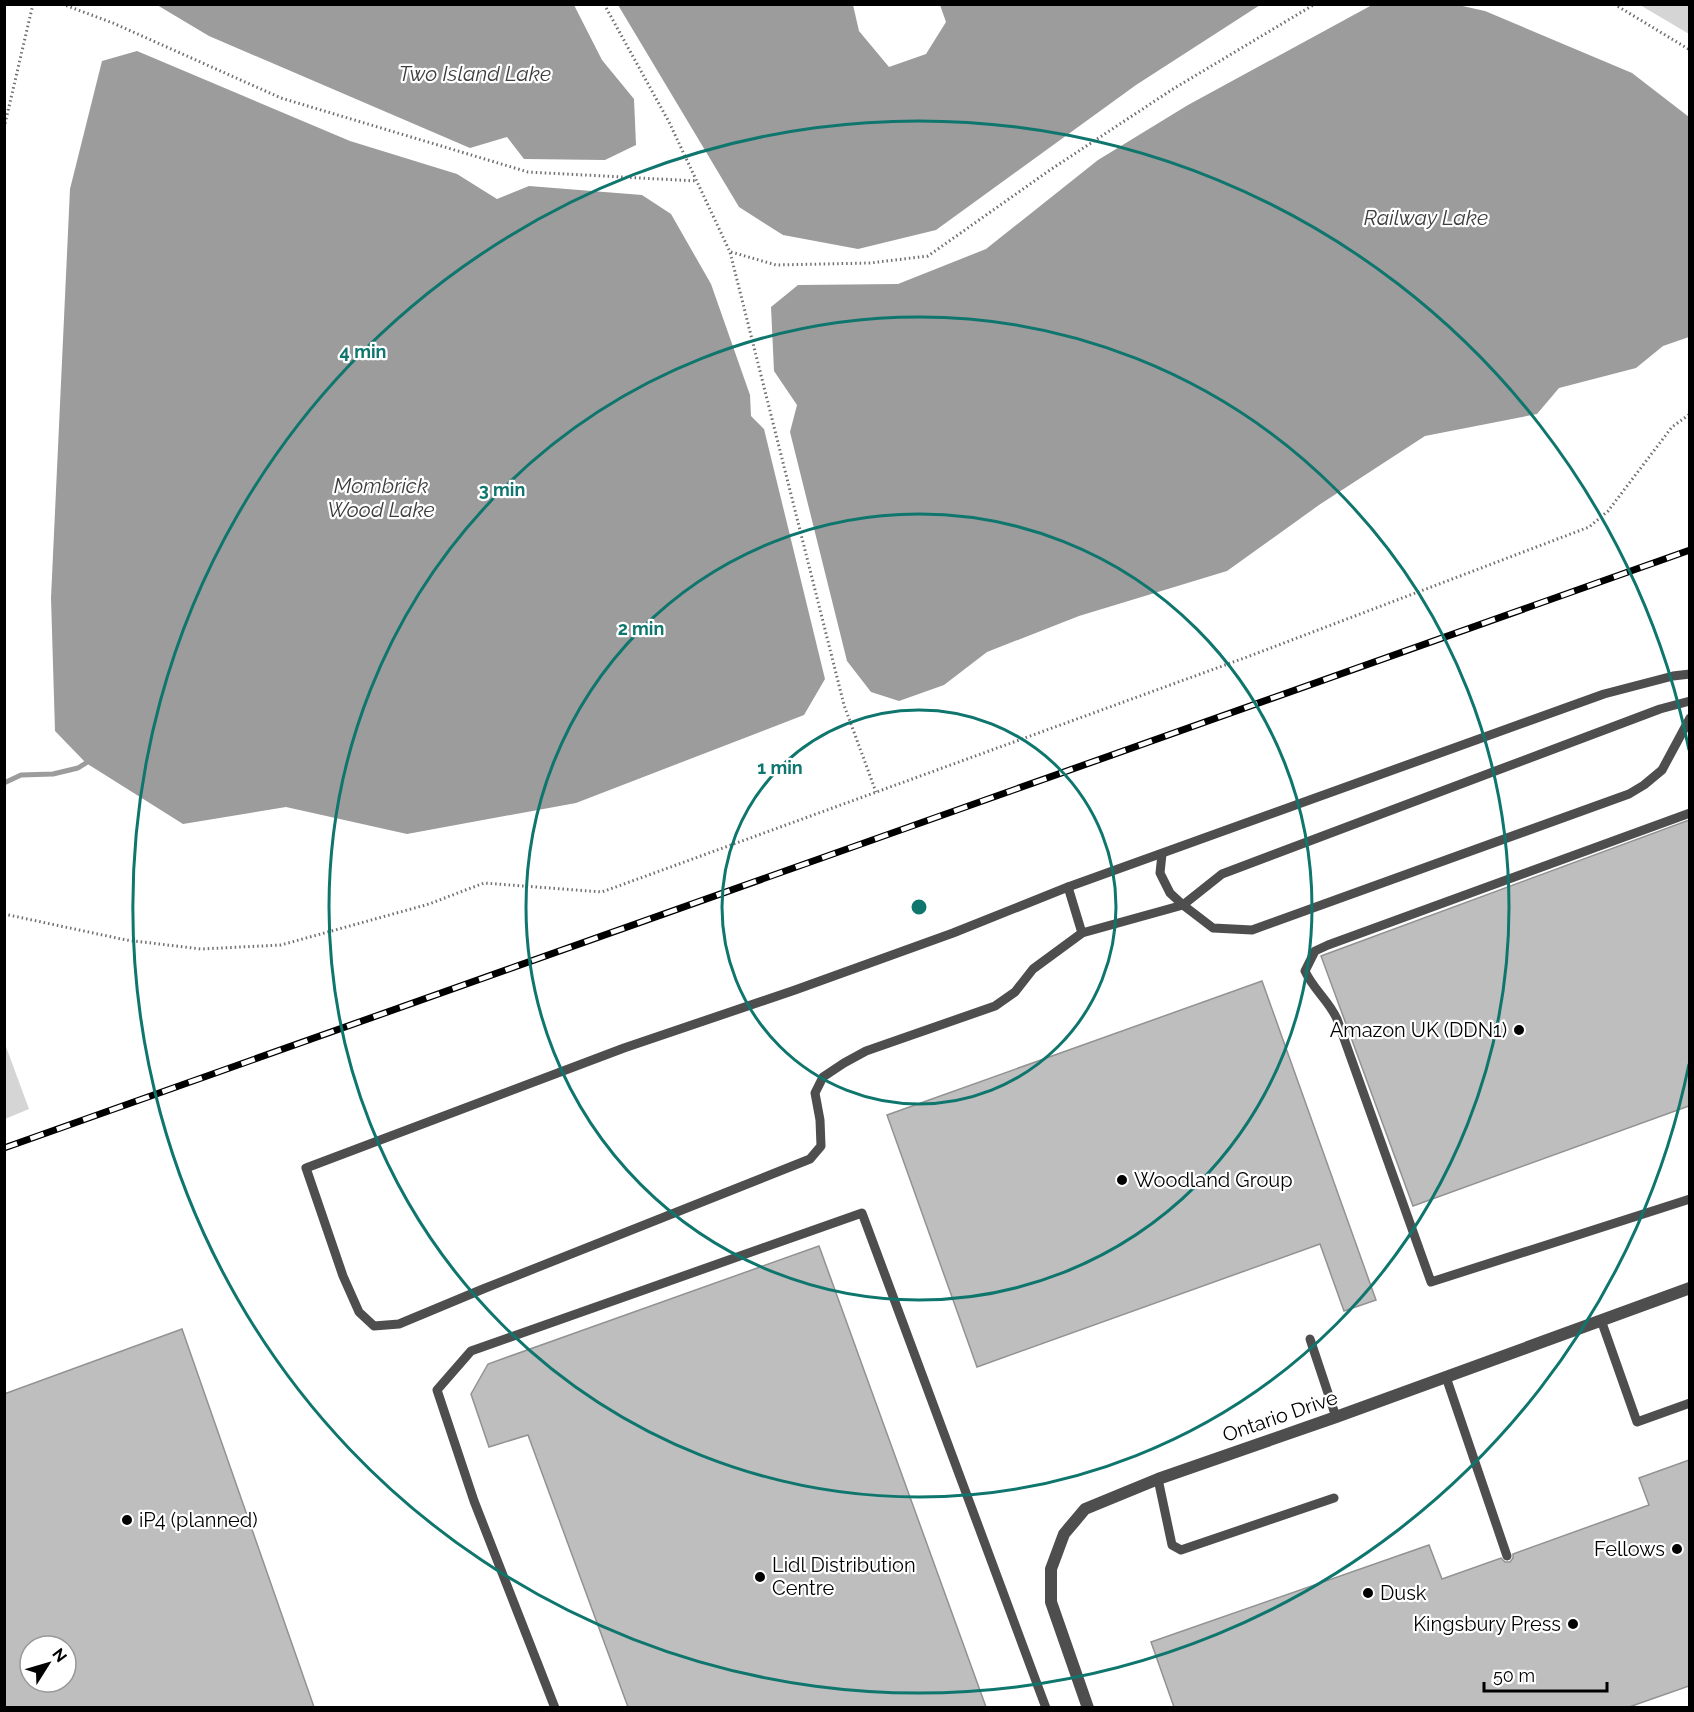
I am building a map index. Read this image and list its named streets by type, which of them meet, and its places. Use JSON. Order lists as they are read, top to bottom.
{
  "streets": {
    "street": ["Ontario Drive"]
  },
  "water": ["Two Island Lake", "Railway Lake", "Mombrick Wood Lake"],
  "places": [
    "Amazon UK (DDN1)",
    "Woodland Group",
    "iP4 (planned)",
    "Fellows",
    "Lidl Distribution Centre",
    "Dusk",
    "Kingsbury Press"
  ],
  "scale_bar": "50 m",
  "north": "top right",
  "rings": [
    "4 min",
    "3 min",
    "2 min",
    "1 min"
  ]
}
